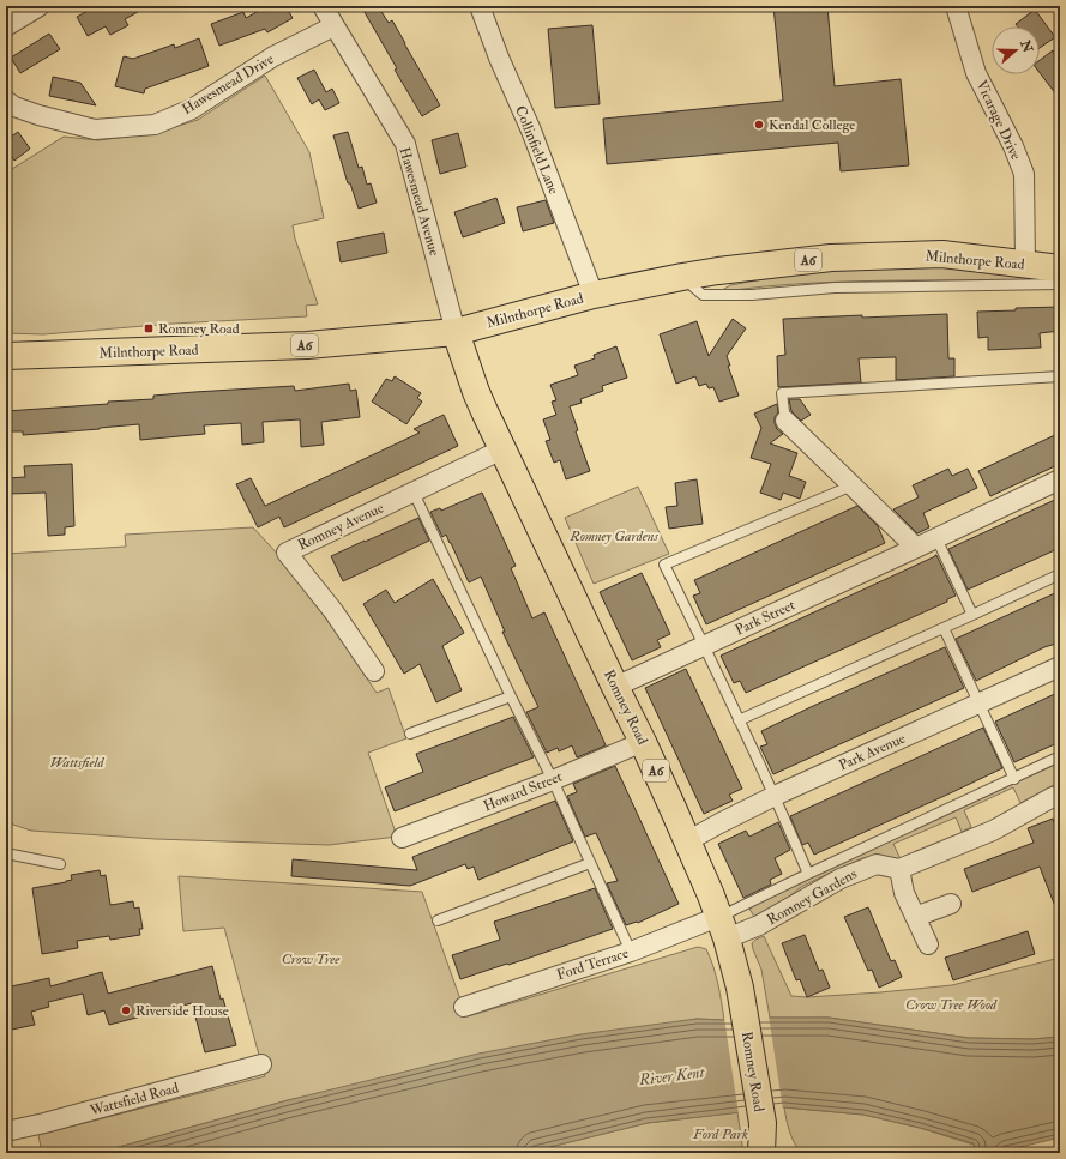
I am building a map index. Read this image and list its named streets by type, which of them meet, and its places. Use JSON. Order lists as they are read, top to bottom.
{
  "streets": {
    "main road": ["A6", "Milnthorpe Road", "Romney Road"],
    "street": [
      "Hawesmead Drive",
      "Vicarage Drive",
      "Collinfield Lane",
      "Hawesmead Avenue",
      "Romney Avenue",
      "Park Street",
      "Park Avenue",
      "Howard Street",
      "Romney Gardens",
      "Ford Terrace",
      "Wattsfield Road"
    ]
  },
  "crossings": [
    ["Hawesmead Drive", "Hawesmead Avenue"],
    ["Vicarage Drive", "Milnthorpe Road"],
    ["Collinfield Lane", "Milnthorpe Road"],
    ["Hawesmead Avenue", "Milnthorpe Road"],
    ["Hawesmead Avenue", "Romney Road"],
    ["Milnthorpe Road", "Romney Road"],
    ["Romney Avenue", "Romney Road"],
    ["Park Street", "Romney Road"],
    ["Romney Road", "Park Avenue"],
    ["Romney Road", "Howard Street"],
    ["Romney Road", "Romney Gardens"],
    ["Romney Road", "Ford Terrace"],
    ["Romney Gardens", "Ford Terrace"]
  ],
  "water": ["River Kent"],
  "parks": [
    "Romney Gardens",
    "Wattsfield",
    "Crow Tree",
    "Crow Tree Wood",
    "Ford Park"
  ],
  "places": {
    "other": ["Kendal College", "Riverside House"],
    "transit": ["Romney Road"]
  },
  "north": "right"
}
